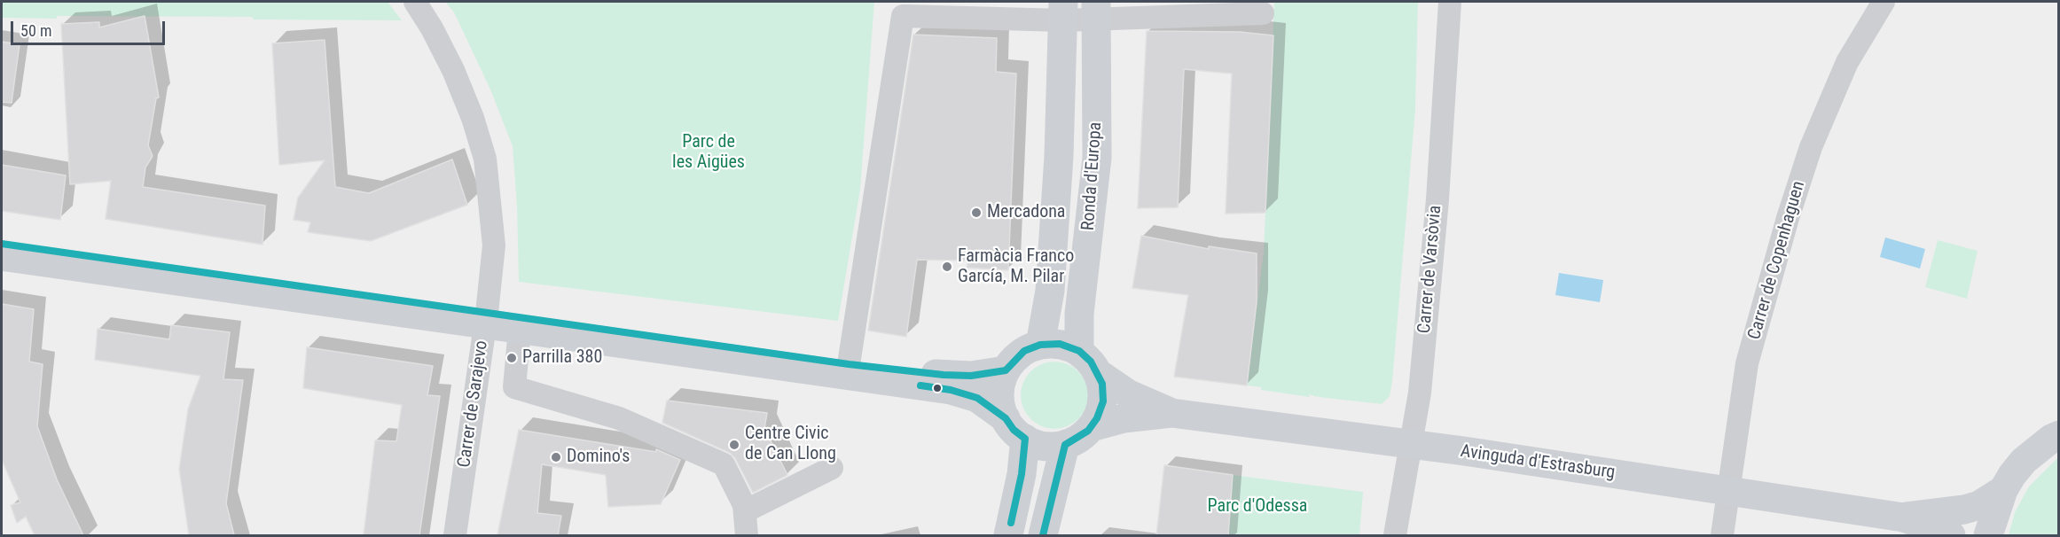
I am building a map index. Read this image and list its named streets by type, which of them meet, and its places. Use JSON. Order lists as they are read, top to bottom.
{
  "streets": {
    "main road": ["Ronda d'Europa", "Avinguda d'Estrasburg"],
    "street": ["Carrer de Copenhaguen", "Carrer de Varsòvia", "Carrer de Sarajevo"]
  },
  "crossings": [
    ["Ronda d'Europa", "Avinguda d'Estrasburg"],
    ["Carrer de Copenhaguen", "Avinguda d'Estrasburg"],
    ["Carrer de Varsòvia", "Avinguda d'Estrasburg"]
  ],
  "parks": ["Parc de les Aigües", "Parc d'Odessa"],
  "places": [
    "Mercadona",
    "Farmàcia Franco García, M. Pilar",
    "Parrilla 380",
    "Centre Civic de Can Llong",
    "Domino's"
  ],
  "scale_bar": "50 m"
}
